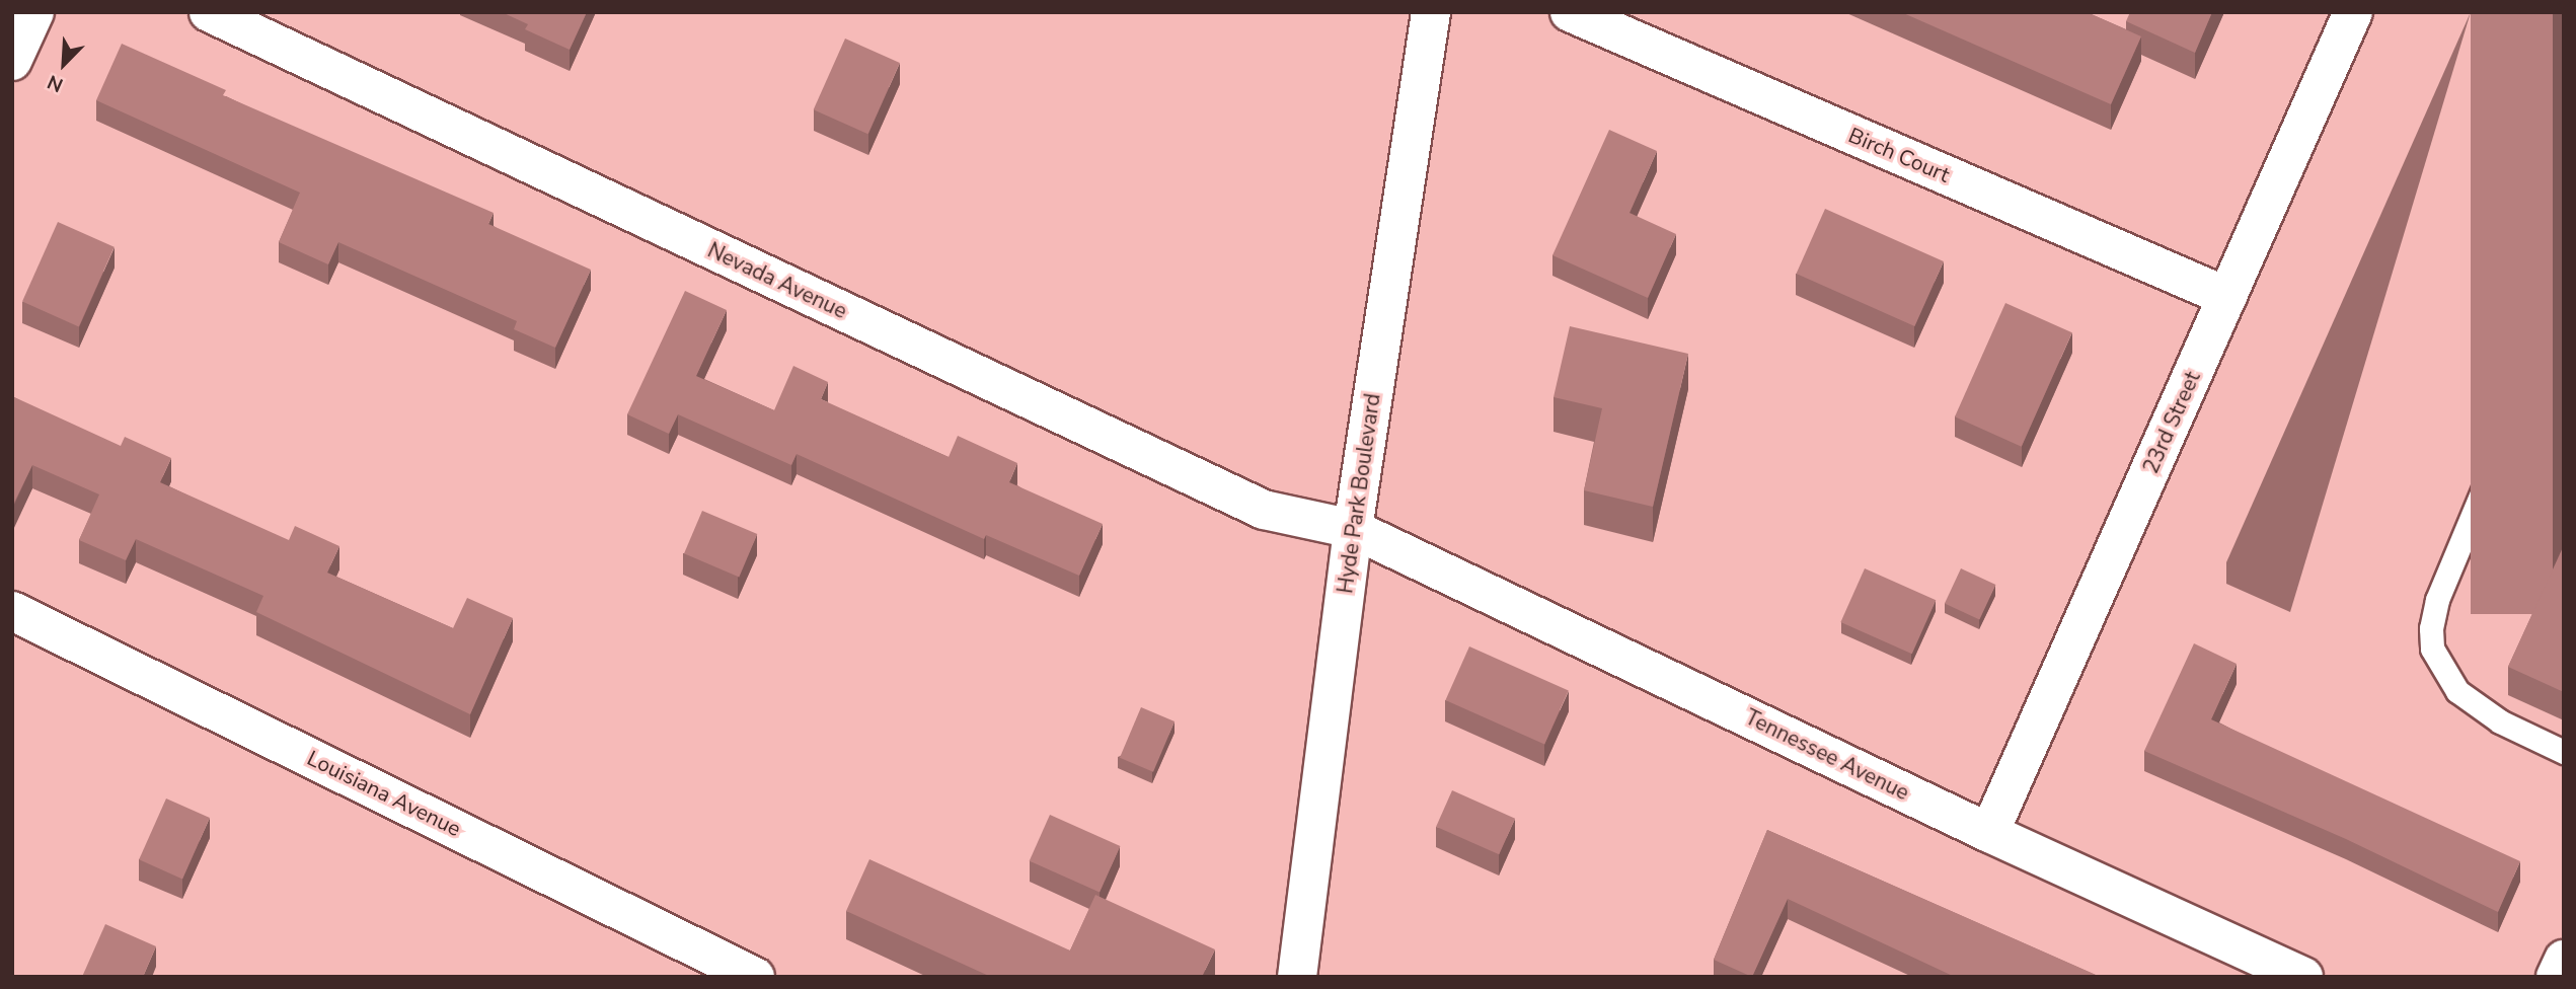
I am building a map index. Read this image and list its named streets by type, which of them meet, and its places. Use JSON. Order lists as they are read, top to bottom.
{
  "streets": {
    "street": [
      "Birch Court",
      "Nevada Avenue",
      "23rd Street",
      "Hyde Park Boulevard",
      "Tennessee Avenue",
      "Louisiana Avenue"
    ]
  },
  "crossings": [
    ["Birch Court", "23rd Street"],
    ["Nevada Avenue", "Hyde Park Boulevard"],
    ["Nevada Avenue", "Tennessee Avenue"],
    ["23rd Street", "Tennessee Avenue"],
    ["Hyde Park Boulevard", "Tennessee Avenue"]
  ],
  "north": "bottom left"
}
